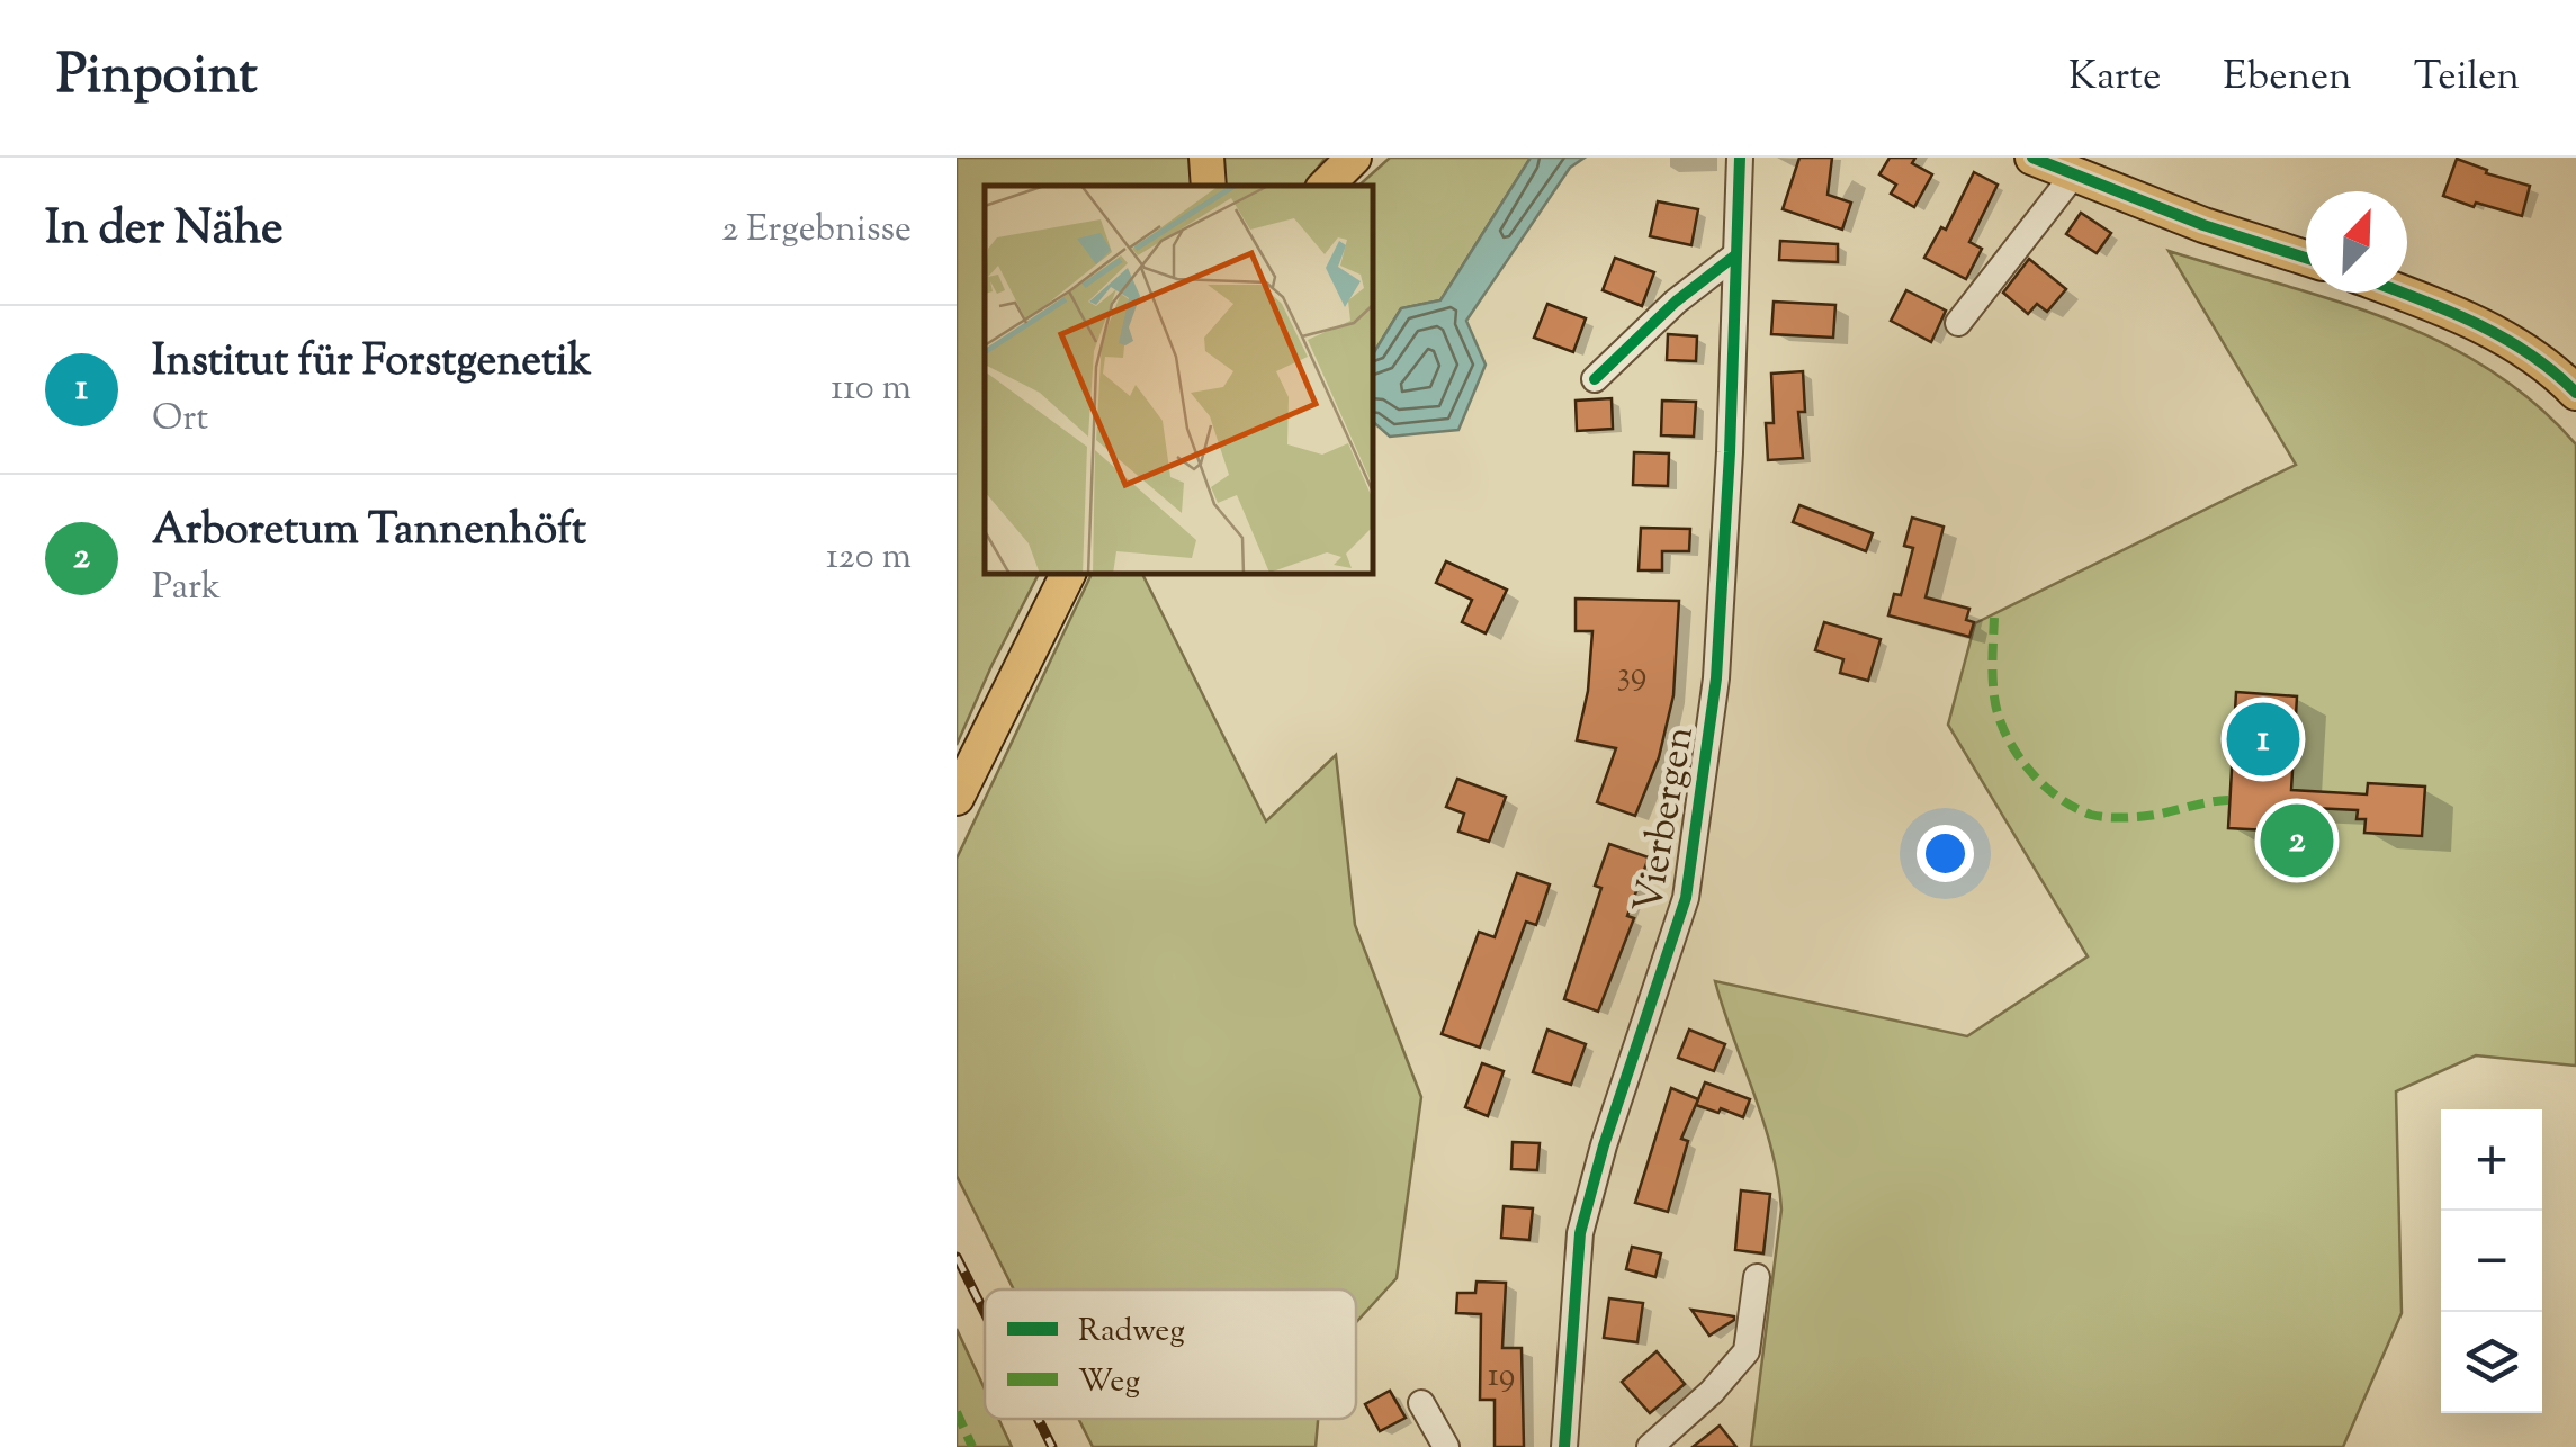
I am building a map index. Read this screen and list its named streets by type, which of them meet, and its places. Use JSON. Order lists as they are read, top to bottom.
{
  "streets": {
    "street": ["Vierbergen"]
  },
  "house_numbers": ["39", "19"],
  "legend": ["Radweg", "Weg"],
  "north": "top right",
  "page": {
    "header": "Pinpoint",
    "nav": ["Karte", "Ebenen", "Teilen"],
    "heading": ["In der Nähe", "2 Ergebnisse"],
    "list": [
      {
        "mark": "1",
        "name": "Institut für Forstgenetik",
        "note": "Ort",
        "value": "110 m"
      },
      {
        "mark": "2",
        "name": "Arboretum Tannenhöft",
        "note": "Park",
        "value": "120 m"
      }
    ],
    "pins": ["1", "2"],
    "map_buttons": ["+", "−"]
  }
}
